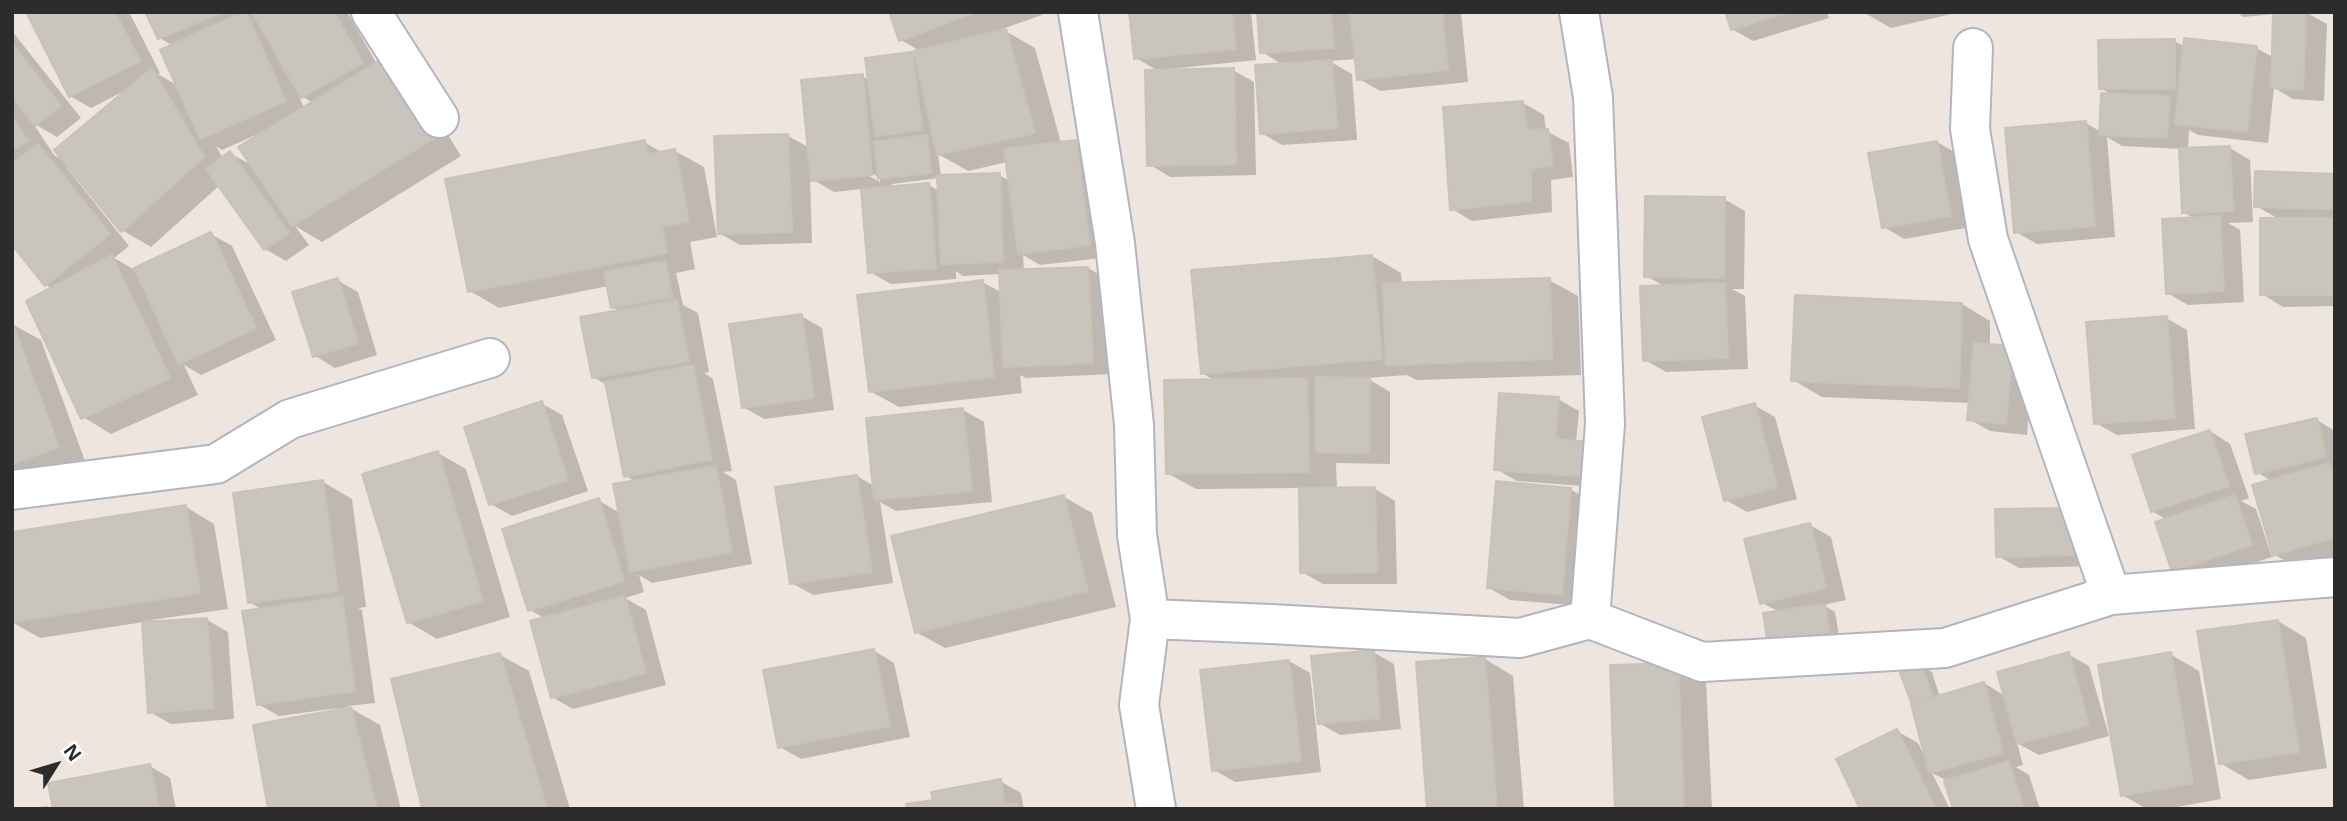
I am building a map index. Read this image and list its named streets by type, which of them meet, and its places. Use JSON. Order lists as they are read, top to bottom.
{
  "north": "top right"
}
